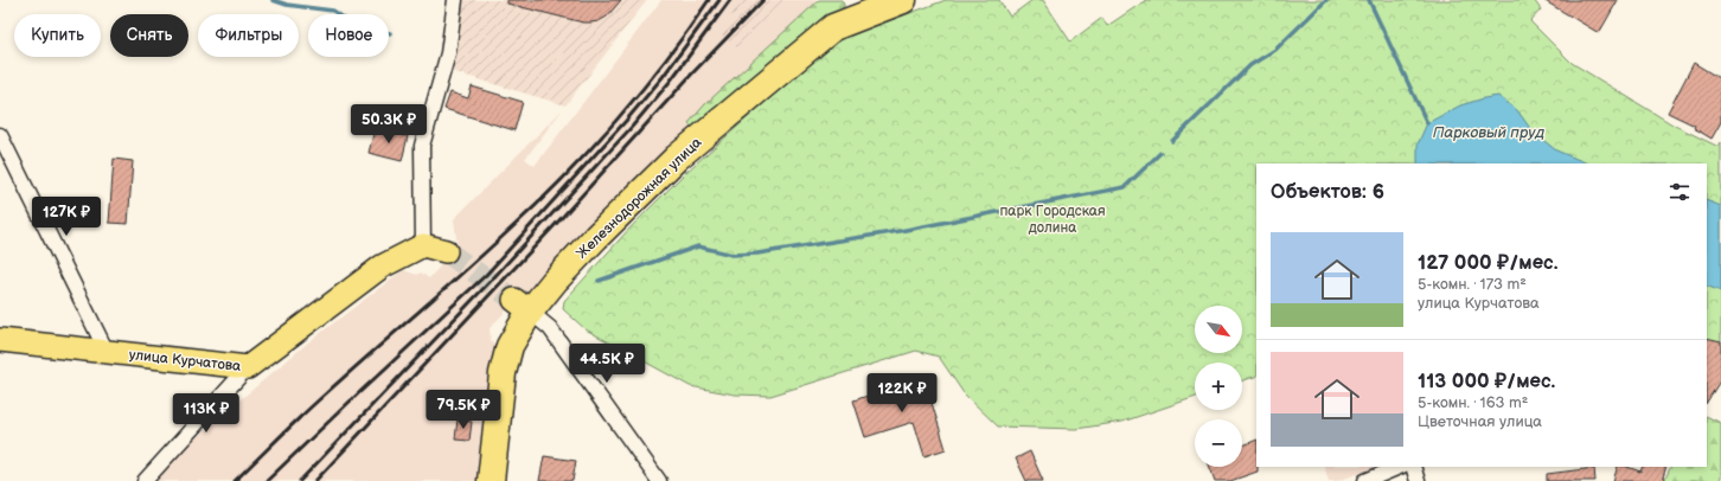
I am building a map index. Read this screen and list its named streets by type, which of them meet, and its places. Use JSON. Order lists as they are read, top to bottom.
{
  "streets": {
    "highway": ["Железнодорожная улица"],
    "main road": ["улица Курчатова"]
  },
  "water": ["Парковый пруд"],
  "parks": ["парк Городская долина"],
  "north": "bottom right",
  "page": {
    "chip": [
      "Купить",
      "Снять",
      "Фильтры",
      "Новое"
    ],
    "price": [
      "50.3K ₽",
      "127K ₽",
      "44.5K ₽",
      "122K ₽",
      "79.5K ₽",
      "113K ₽"
    ],
    "heading": "Объектов: 6",
    "list": [
      {
        "name": "127 000 ₽/мес.",
        "note": "5-комн. · 173 m² · улица Курчатова"
      },
      {
        "name": "113 000 ₽/мес.",
        "note": "5-комн. · 163 m² · Цветочная улица"
      }
    ],
    "map_buttons": ["+", "−"]
  }
}
